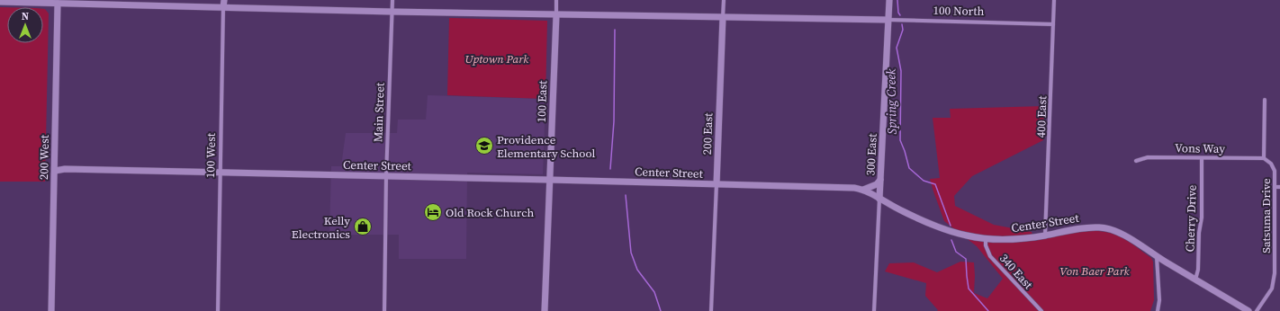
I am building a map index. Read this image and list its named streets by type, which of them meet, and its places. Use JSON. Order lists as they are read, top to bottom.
{
  "streets": {
    "street": [
      "100 North",
      "100 East",
      "Main Street",
      "400 East",
      "200 East",
      "Vons Way",
      "300 East",
      "100 West",
      "200 West",
      "Center Street",
      "Satsuma Drive",
      "Cherry Drive",
      "340 East"
    ]
  },
  "crossings": [
    ["100 North", "100 East"],
    ["100 North", "Main Street"],
    ["100 North", "400 East"],
    ["100 North", "200 East"],
    ["100 North", "300 East"],
    ["100 North", "100 West"],
    ["100 North", "200 West"],
    ["100 East", "Center Street"],
    ["Main Street", "Center Street"],
    ["400 East", "Center Street"],
    ["200 East", "Center Street"],
    ["Vons Way", "Satsuma Drive"],
    ["Vons Way", "Cherry Drive"],
    ["300 East", "Center Street"],
    ["100 West", "Center Street"],
    ["200 West", "Center Street"],
    ["Center Street", "Cherry Drive"],
    ["Center Street", "340 East"]
  ],
  "water": ["Spring Creek"],
  "parks": ["Uptown Park", "Von Baer Park"],
  "places": {
    "school or university": ["Providence Elementary School"],
    "hotel": ["Old Rock Church"],
    "shop": ["Kelly Electronics"]
  },
  "north": "top"
}
